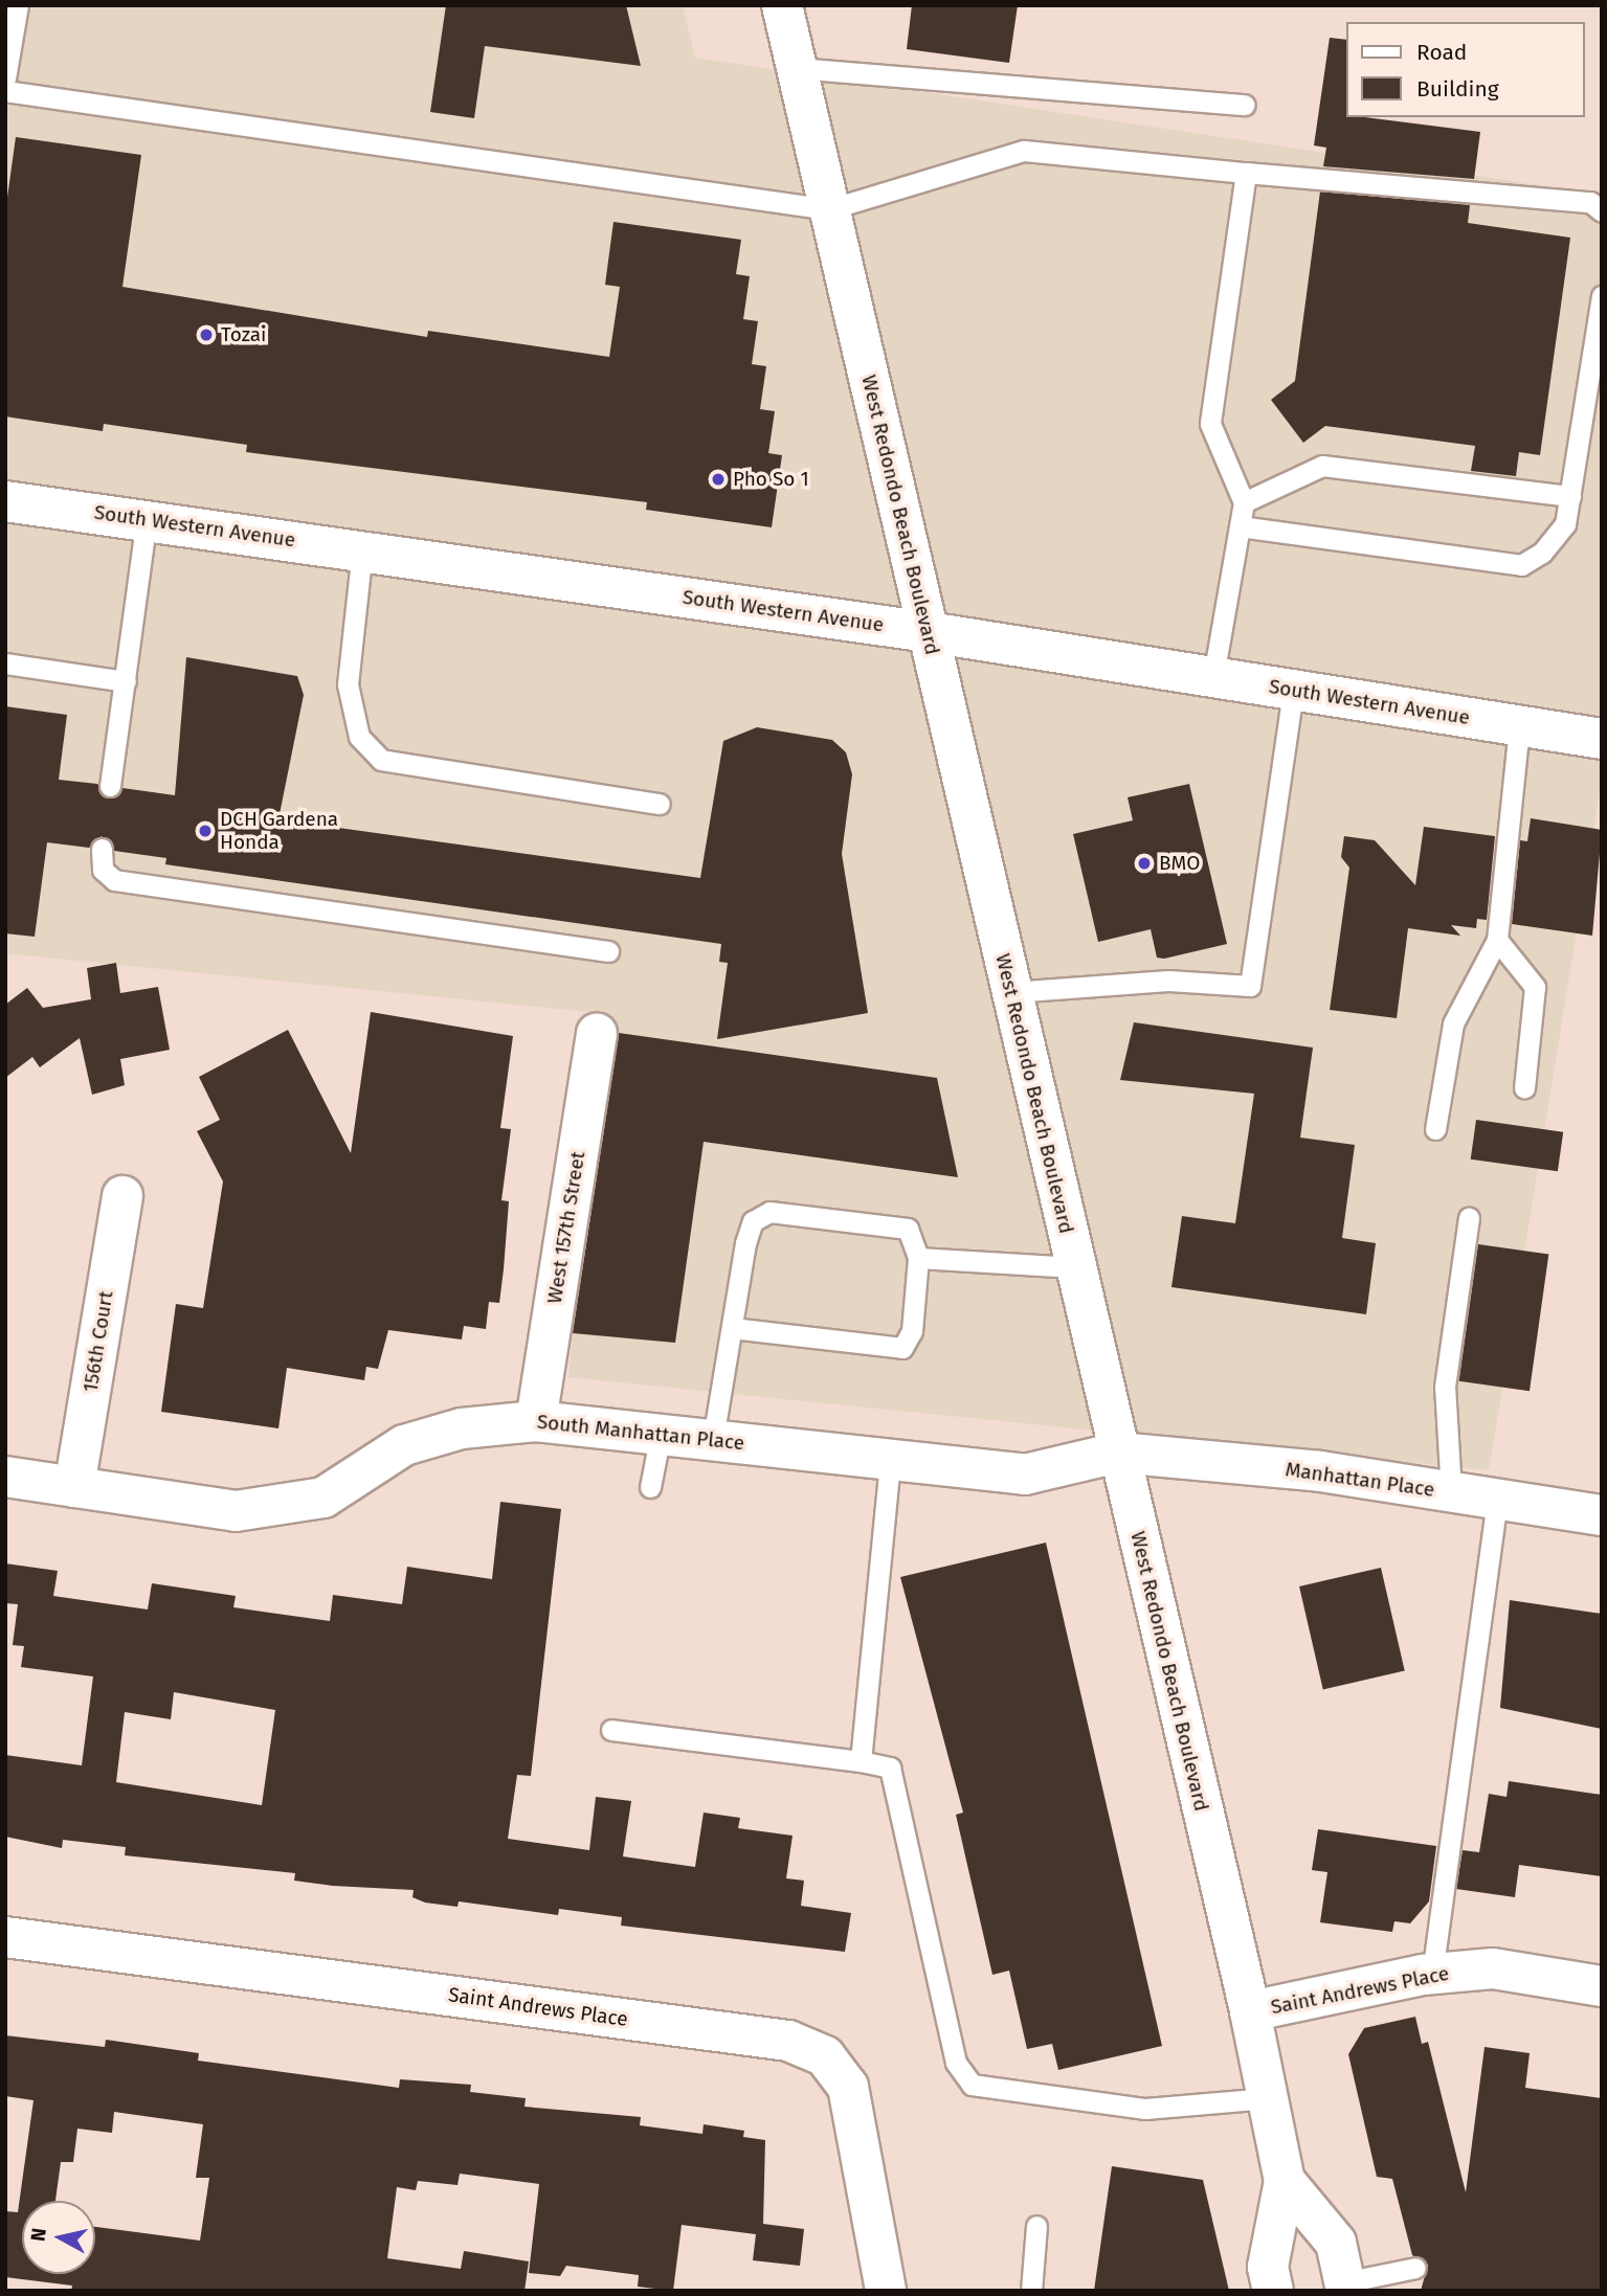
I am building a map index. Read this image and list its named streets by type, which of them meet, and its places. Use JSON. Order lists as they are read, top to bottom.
{
  "streets": {
    "main road": [
      "West Redondo Beach Boulevard",
      "South Western Avenue",
      "West 157th Street",
      "156th Court",
      "South Manhattan Place",
      "Manhattan Place",
      "Saint Andrews Place"
    ]
  },
  "crossings": [
    ["West Redondo Beach Boulevard", "South Western Avenue"],
    ["West Redondo Beach Boulevard", "South Manhattan Place"],
    ["West Redondo Beach Boulevard", "Manhattan Place"],
    ["West Redondo Beach Boulevard", "Saint Andrews Place"],
    ["West 157th Street", "South Manhattan Place"],
    ["156th Court", "South Manhattan Place"],
    ["South Manhattan Place", "Manhattan Place"]
  ],
  "places": [
    "Tozai",
    "Pho So 1",
    "DCH Gardena Honda",
    "BMO"
  ],
  "legend": ["Road", "Building"],
  "north": "left"
}
